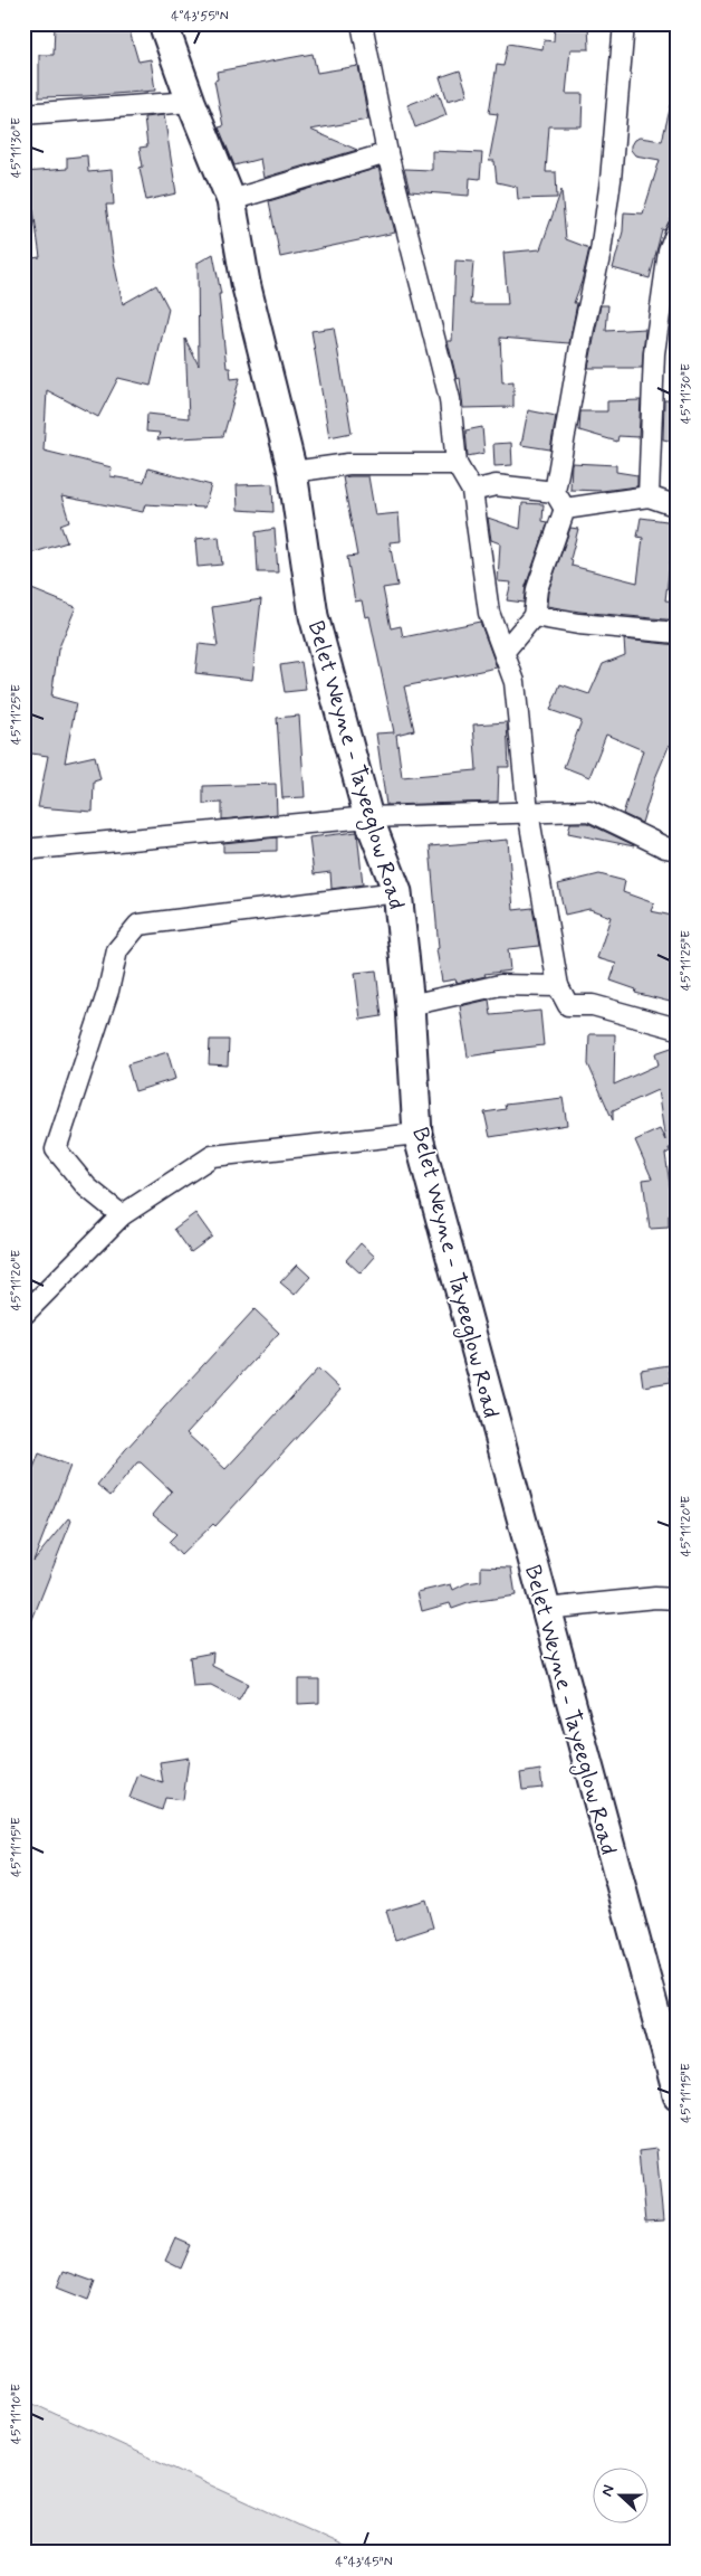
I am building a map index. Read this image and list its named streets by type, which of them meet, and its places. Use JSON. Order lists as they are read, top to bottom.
{
  "streets": {
    "main road": ["Belet Weyne - Tayeeglow Road"]
  },
  "north": "left",
  "coordinates": [
    "4°43'55\"N",
    "45°11'30\"E",
    "45°11'25\"E",
    "45°11'20\"E",
    "45°11'15\"E",
    "45°11'10\"E",
    "4°43'45\"N"
  ]
}
